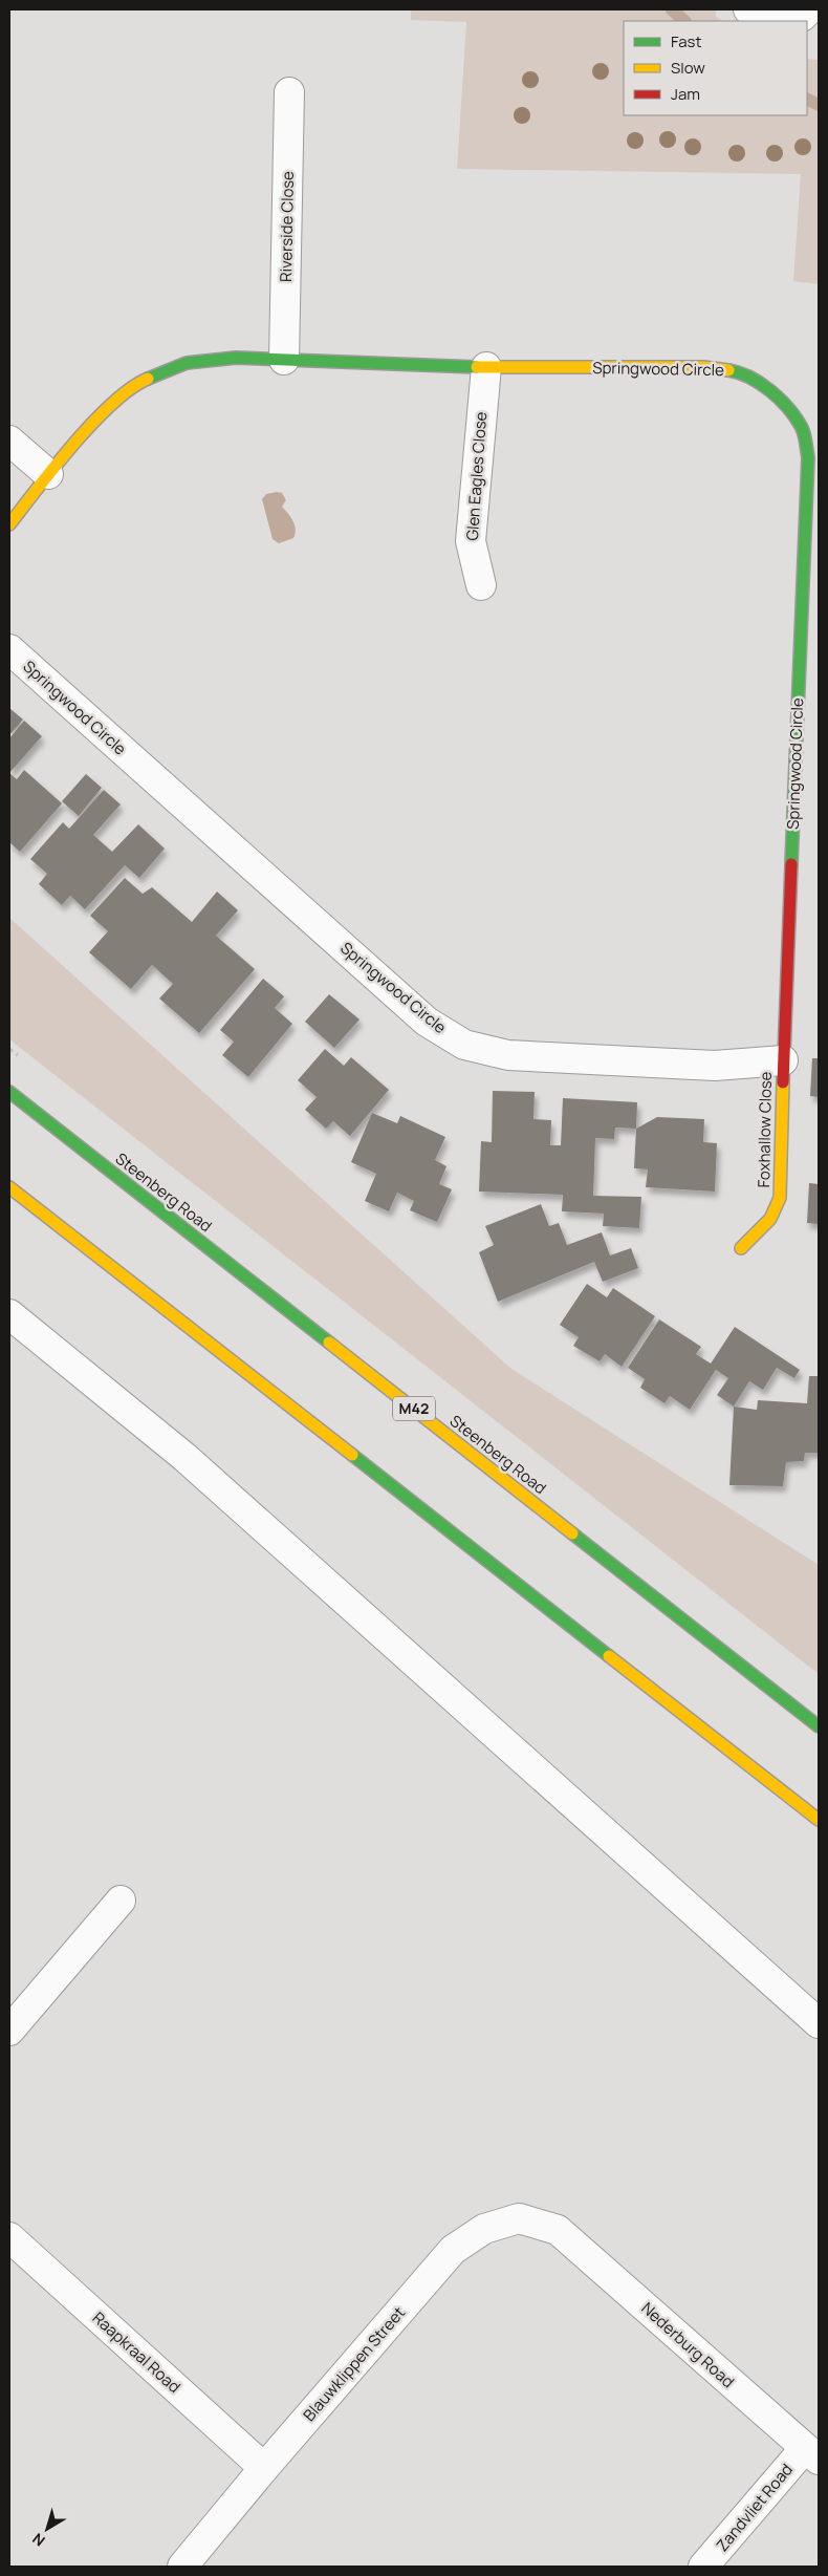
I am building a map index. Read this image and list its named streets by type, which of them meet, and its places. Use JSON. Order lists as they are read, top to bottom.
{
  "streets": {
    "main road": [
      "Springwood Circle",
      "Foxhallow Close",
      "Steenberg Road",
      "M42"
    ],
    "street": [
      "Riverside Close",
      "Glen Eagles Close",
      "Nederburg Road",
      "Raapkraal Road",
      "Blauwklippen Street",
      "Zandvliet Road"
    ]
  },
  "crossings": [
    ["Riverside Close", "Springwood Circle"],
    ["Springwood Circle", "Glen Eagles Close"],
    ["Springwood Circle", "Foxhallow Close"],
    ["Nederburg Road", "Blauwklippen Street"],
    ["Nederburg Road", "Zandvliet Road"],
    ["Raapkraal Road", "Blauwklippen Street"]
  ],
  "legend": ["Fast", "Slow", "Jam"],
  "north": "bottom left"
}
